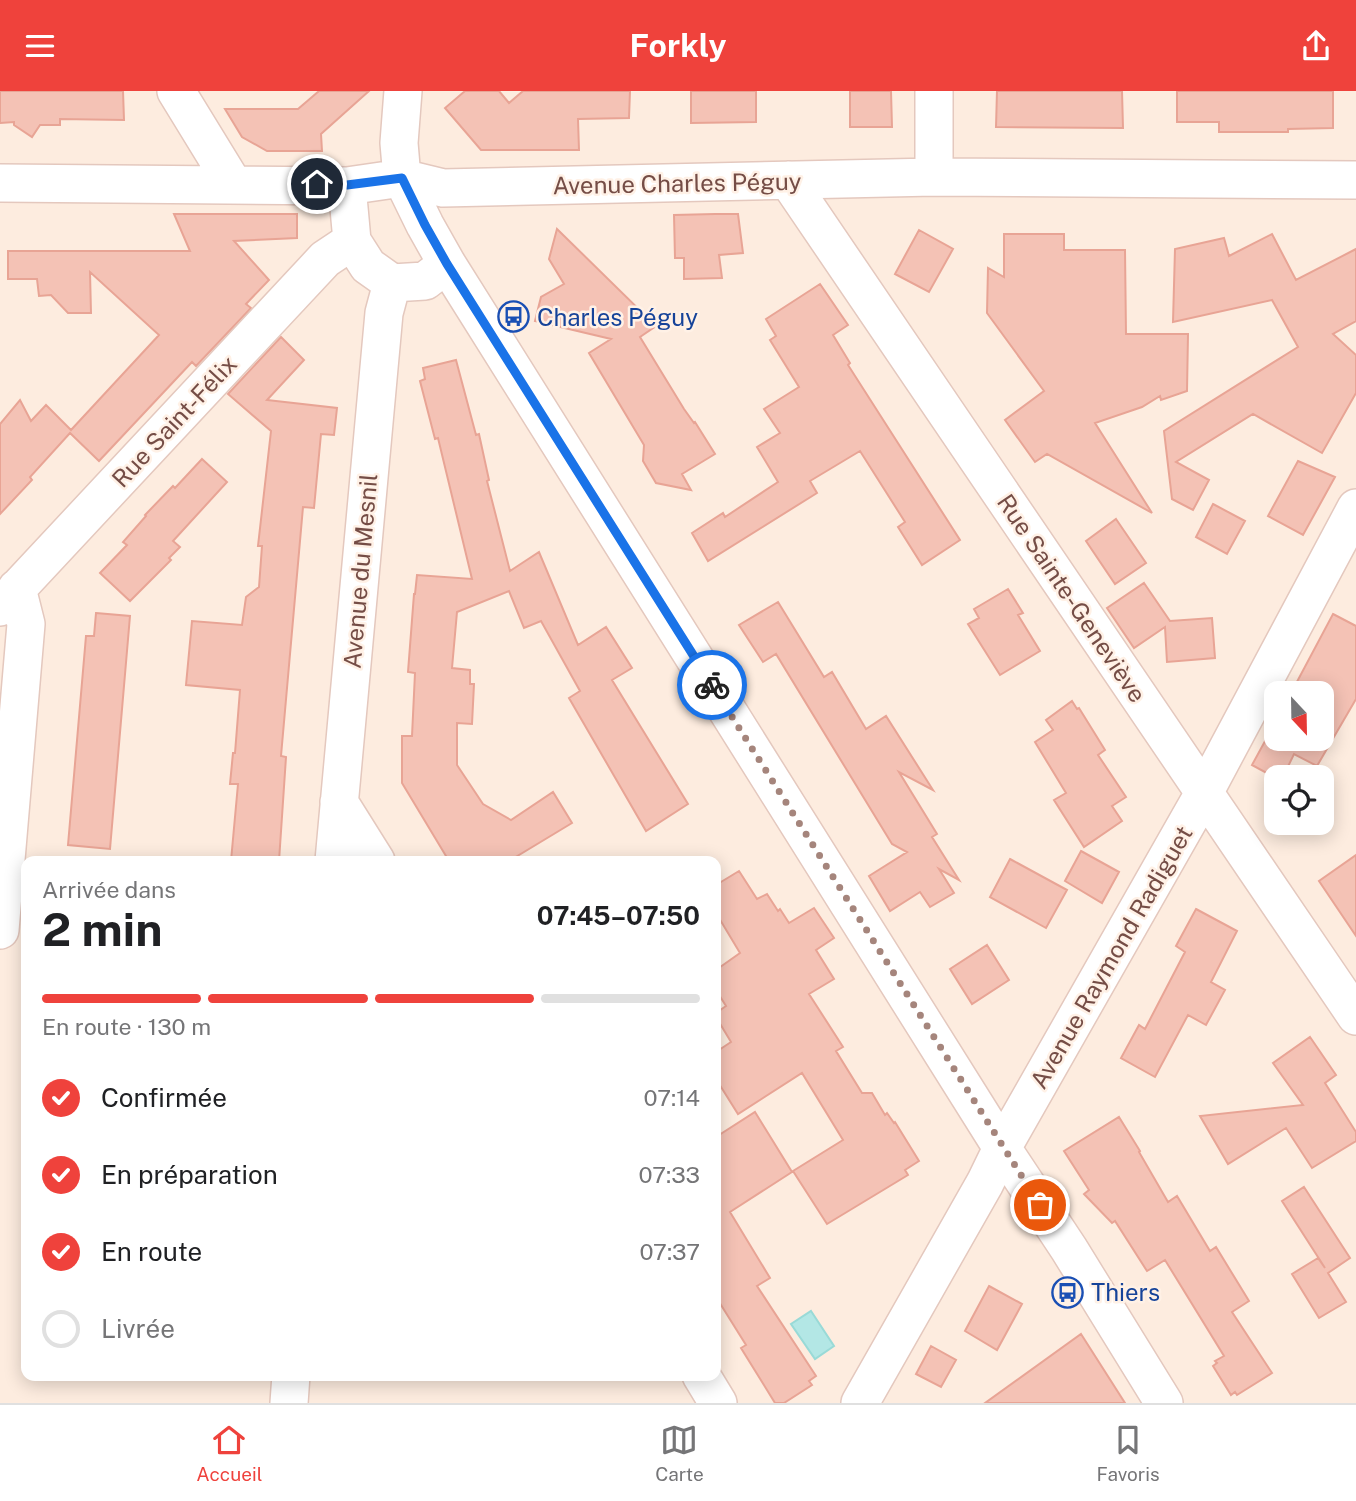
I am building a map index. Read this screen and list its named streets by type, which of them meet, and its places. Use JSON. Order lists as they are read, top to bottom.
{
  "streets": {
    "street": [
      "Avenue Charles Péguy",
      "Rue Saint-Félix",
      "Avenue du Mesnil",
      "Rue Sainte-Geneviève",
      "Avenue Raymond Radiguet"
    ]
  },
  "crossings": [
    ["Avenue Charles Péguy", "Rue Sainte-Geneviève"],
    ["Rue Sainte-Geneviève", "Avenue Raymond Radiguet"]
  ],
  "places": {
    "bus stop": ["Charles Péguy", "Thiers"]
  },
  "north": "bottom",
  "page": {
    "header": "Forkly",
    "heading": ["2 min", "Arrivée dans", "07:45–07:50"],
    "bar": "En route · 130 m",
    "list": [
      ["Confirmée", "07:14"],
      ["En préparation", "07:33"],
      ["En route", "07:37"],
      "Livrée"
    ],
    "tabs": ["Accueil", "Carte", "Favoris"]
  }
}
